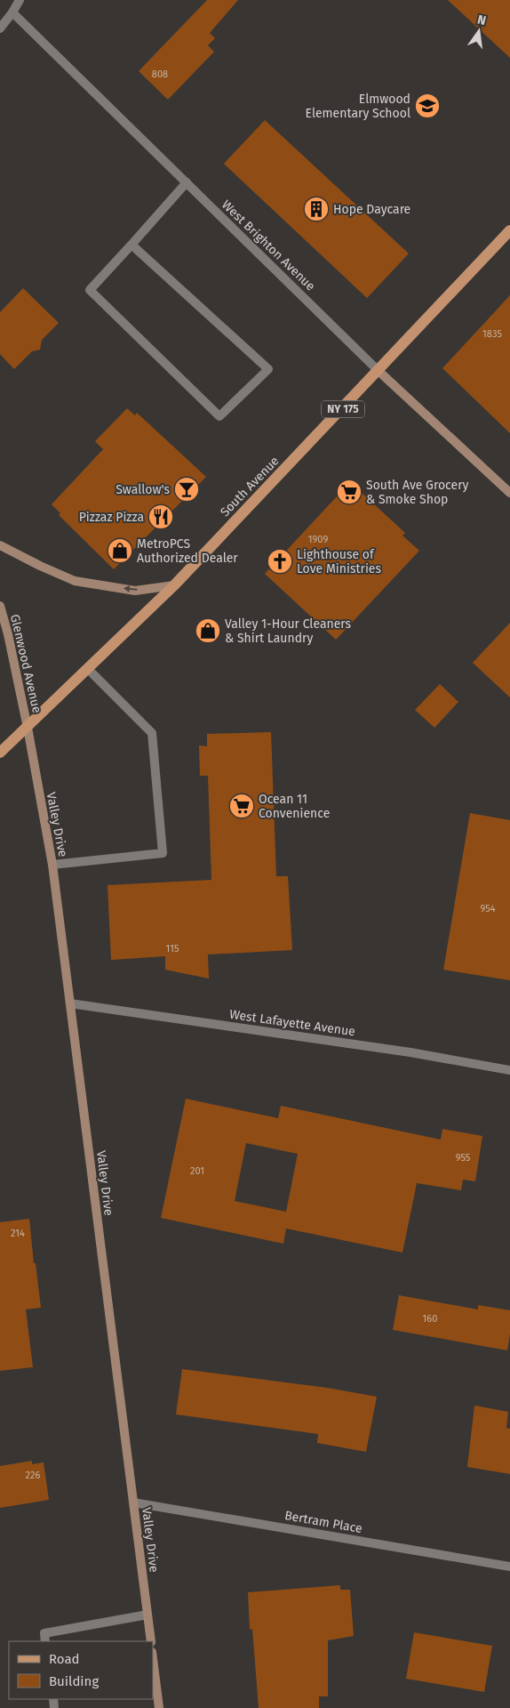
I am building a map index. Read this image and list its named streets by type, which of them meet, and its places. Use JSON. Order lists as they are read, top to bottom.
{
  "streets": {
    "main road": [
      "West Brighton Avenue",
      "NY 175",
      "South Avenue",
      "Glenwood Avenue",
      "Valley Drive"
    ],
    "street": ["West Lafayette Avenue", "Bertram Place"]
  },
  "crossings": [
    ["West Brighton Avenue", "South Avenue"],
    ["South Avenue", "Glenwood Avenue"],
    ["South Avenue", "Valley Drive"],
    ["Glenwood Avenue", "Valley Drive"],
    ["Valley Drive", "West Lafayette Avenue"],
    ["Valley Drive", "Bertram Place"]
  ],
  "places": {
    "school or university": ["Elmwood Elementary School"],
    "building": ["Hope Daycare"],
    "bar": ["Swallow's"],
    "supermarket": ["South Ave Grocery & Smoke Shop", "Ocean 11 Convenience"],
    "restaurant": ["Pizzaz Pizza"],
    "shop": ["MetroPCS Authorized Dealer", "Valley 1-Hour Cleaners & Shirt Laundry"],
    "church": ["Lighthouse of Love Ministries"]
  },
  "house_numbers": [
    "808",
    "1835",
    "1909",
    "954",
    "115",
    "955",
    "201",
    "214",
    "160",
    "226"
  ],
  "legend": ["Road", "Building"],
  "north": "top"
}
